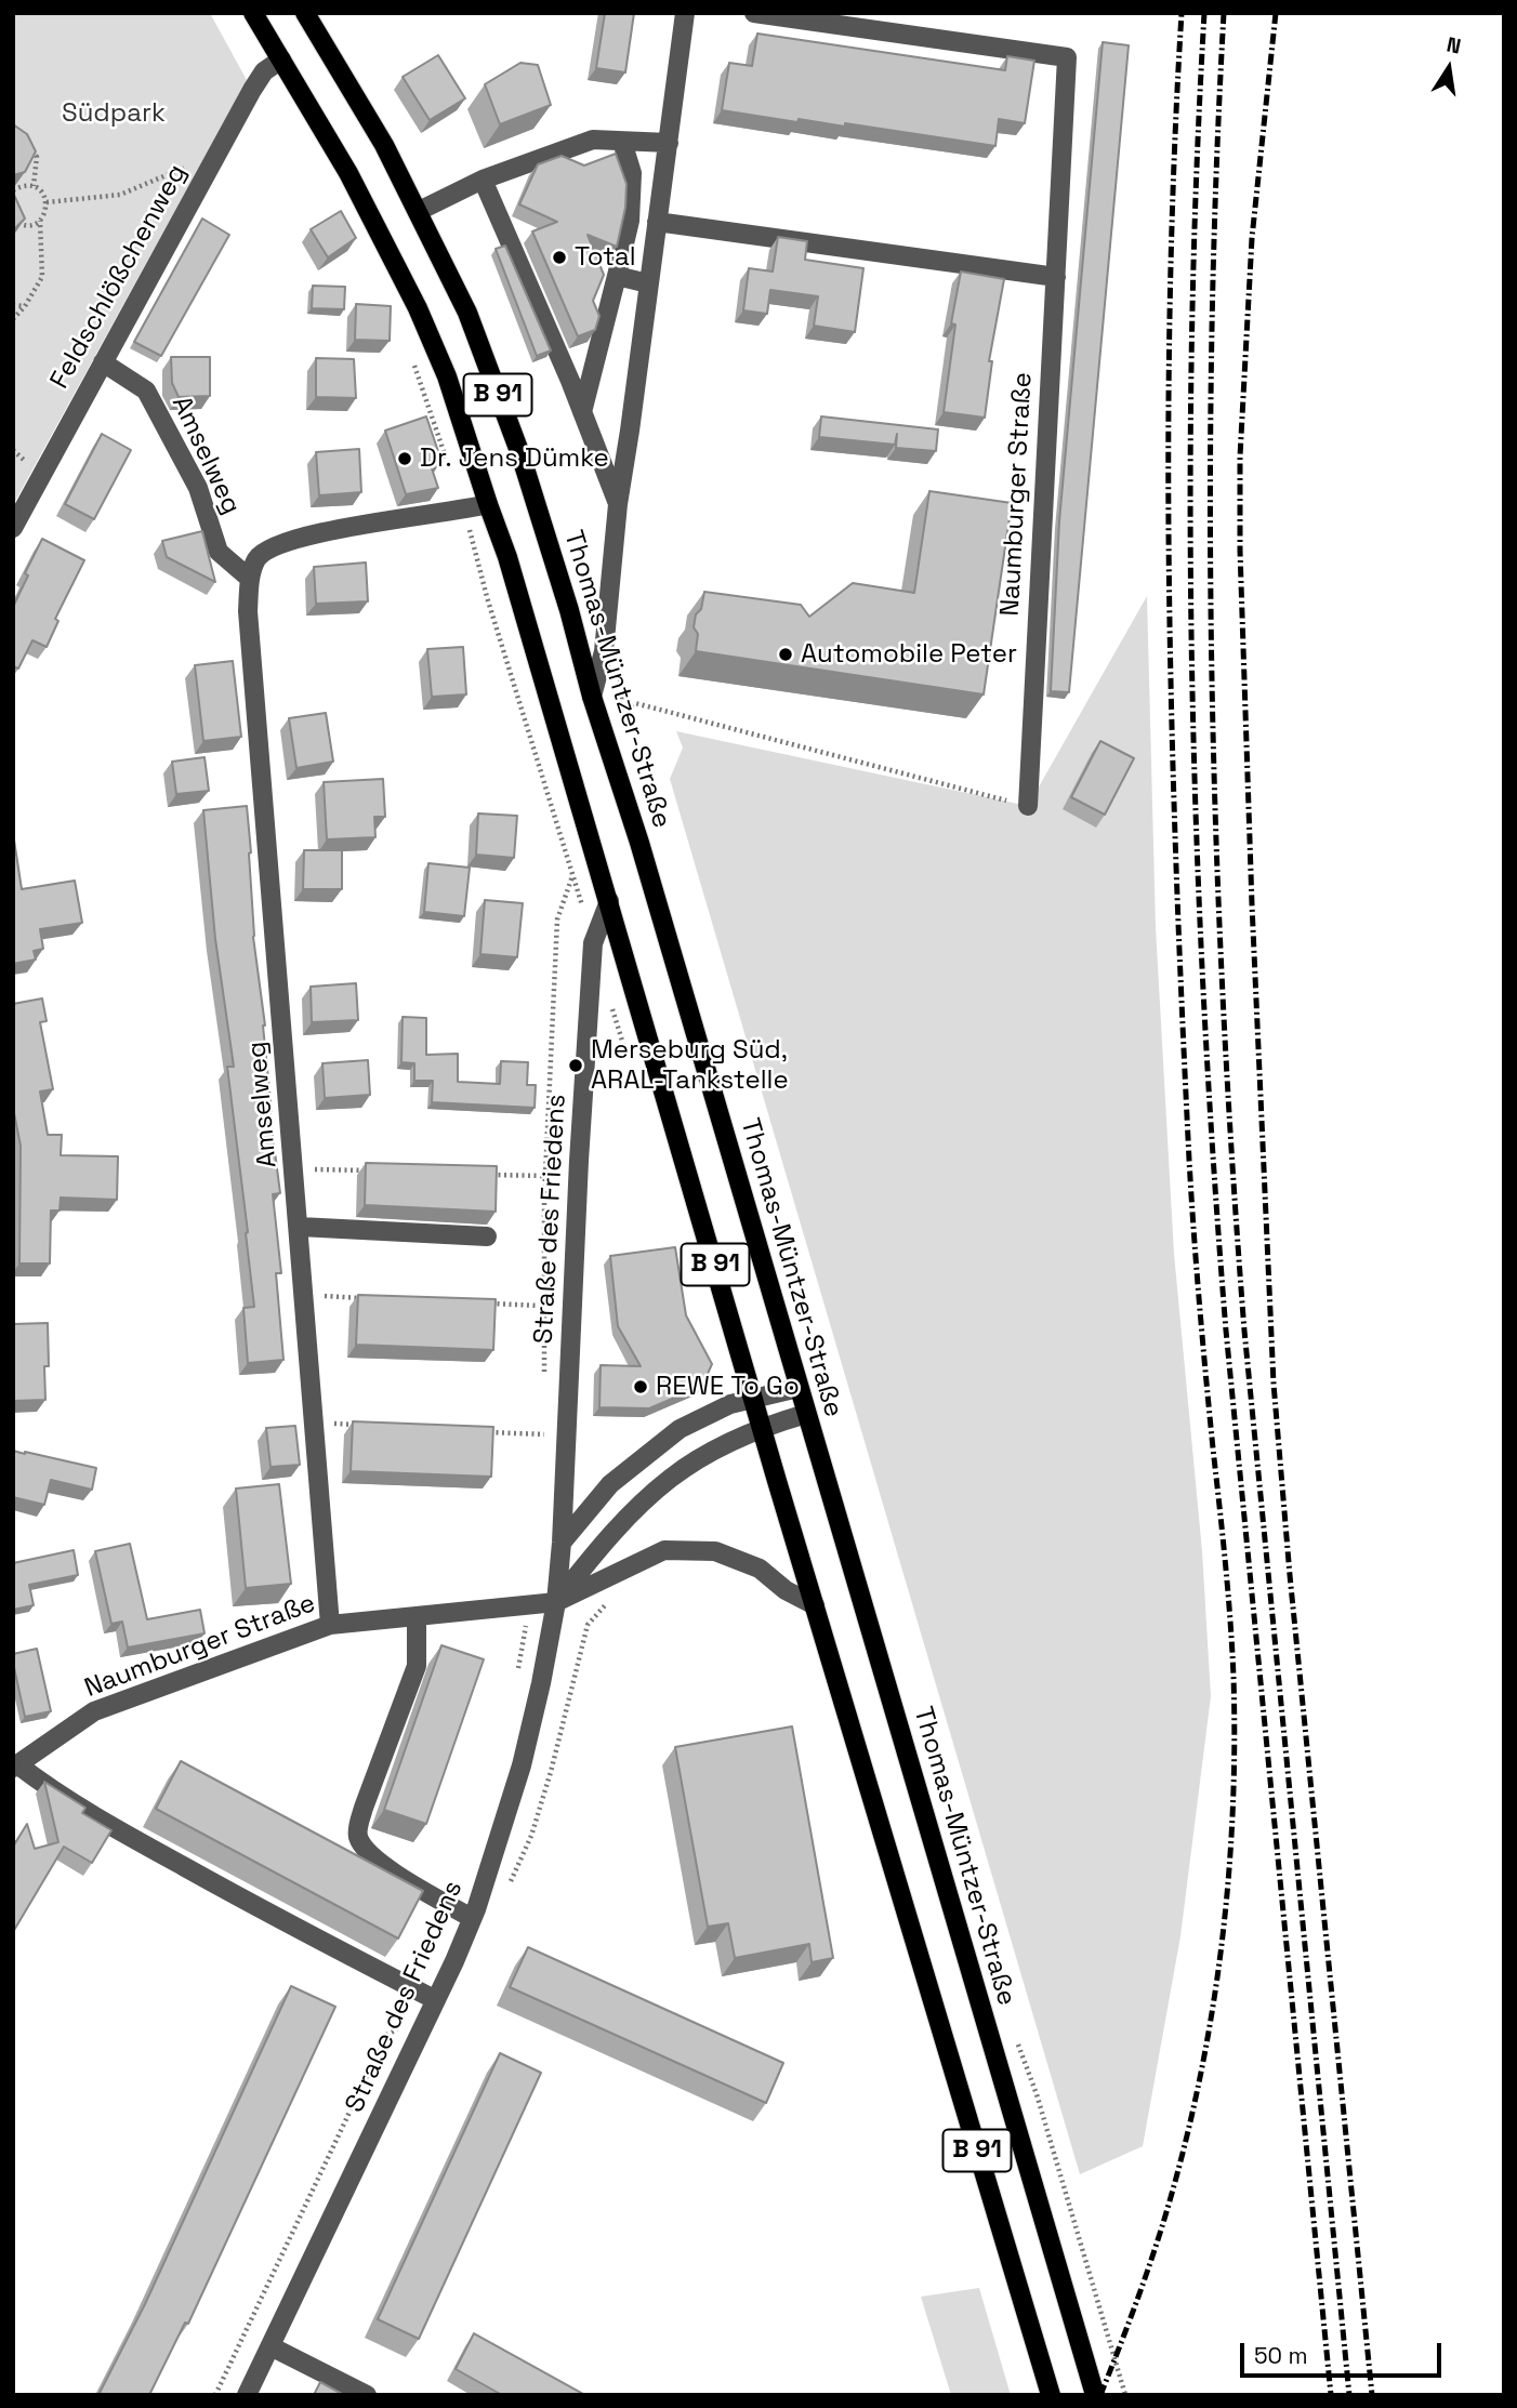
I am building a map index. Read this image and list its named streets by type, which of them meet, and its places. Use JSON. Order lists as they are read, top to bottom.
{
  "streets": {
    "main road": ["B 91", "Thomas-Müntzer-Straße"],
    "street": [
      "Feldschlößchenweg",
      "Amselweg",
      "Naumburger Straße",
      "Straße des Friedens"
    ]
  },
  "crossings": [
    ["Feldschlößchenweg", "B 91"],
    ["Feldschlößchenweg", "Amselweg"],
    ["B 91", "Straße des Friedens"],
    ["Amselweg", "Naumburger Straße"],
    ["Naumburger Straße", "Straße des Friedens"],
    ["Thomas-Müntzer-Straße", "Straße des Friedens"]
  ],
  "parks": ["Südpark"],
  "places": [
    "Total",
    "Dr. Jens Dümke",
    "Automobile Peter",
    "Merseburg Süd, ARAL-Tankstelle",
    "REWE To Go"
  ],
  "scale_bar": "50 m",
  "north": "top"
}
